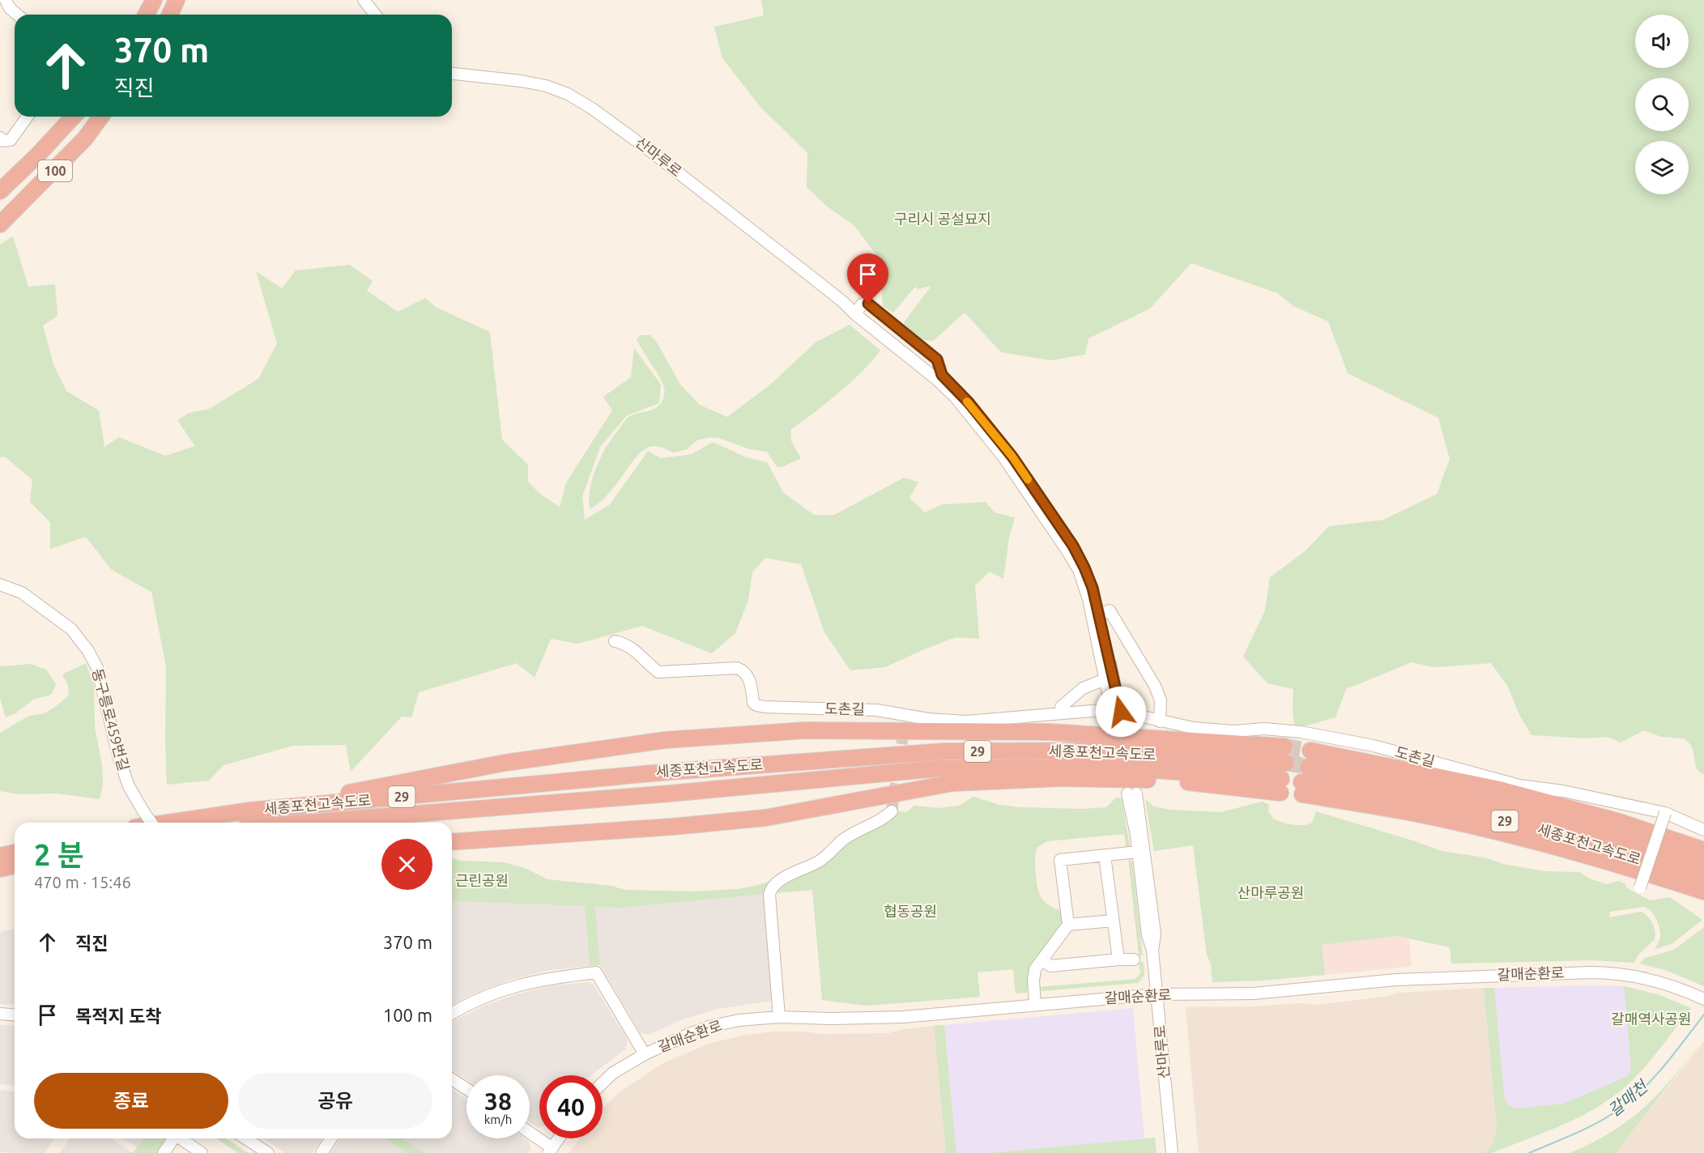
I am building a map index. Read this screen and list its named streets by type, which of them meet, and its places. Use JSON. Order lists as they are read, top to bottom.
{
  "streets": {
    "highway": ["100", "29", "세종포천고속도로"],
    "street": [
      "산마루로",
      "도촌길",
      "동구릉로459번길",
      "갈매순환로"
    ]
  },
  "crossings": [
    ["산마루로", "도촌길"],
    ["산마루로", "갈매순환로"]
  ],
  "water": ["갈매천"],
  "parks": [
    "구리시 공설묘지",
    "근린공원",
    "산마루공원",
    "협동공원",
    "갈매역사공원"
  ],
  "page": {
    "turn": ["370 m", "직진"],
    "heading": ["2 분", "470 m · 15:46"],
    "list": [
      {
        "name": "직진",
        "value": "370 m"
      },
      {
        "name": "목적지 도착",
        "value": "100 m"
      }
    ],
    "buttons": ["종료", "공유"],
    "speed": "38 km/h",
    "limit": "40"
  }
}
